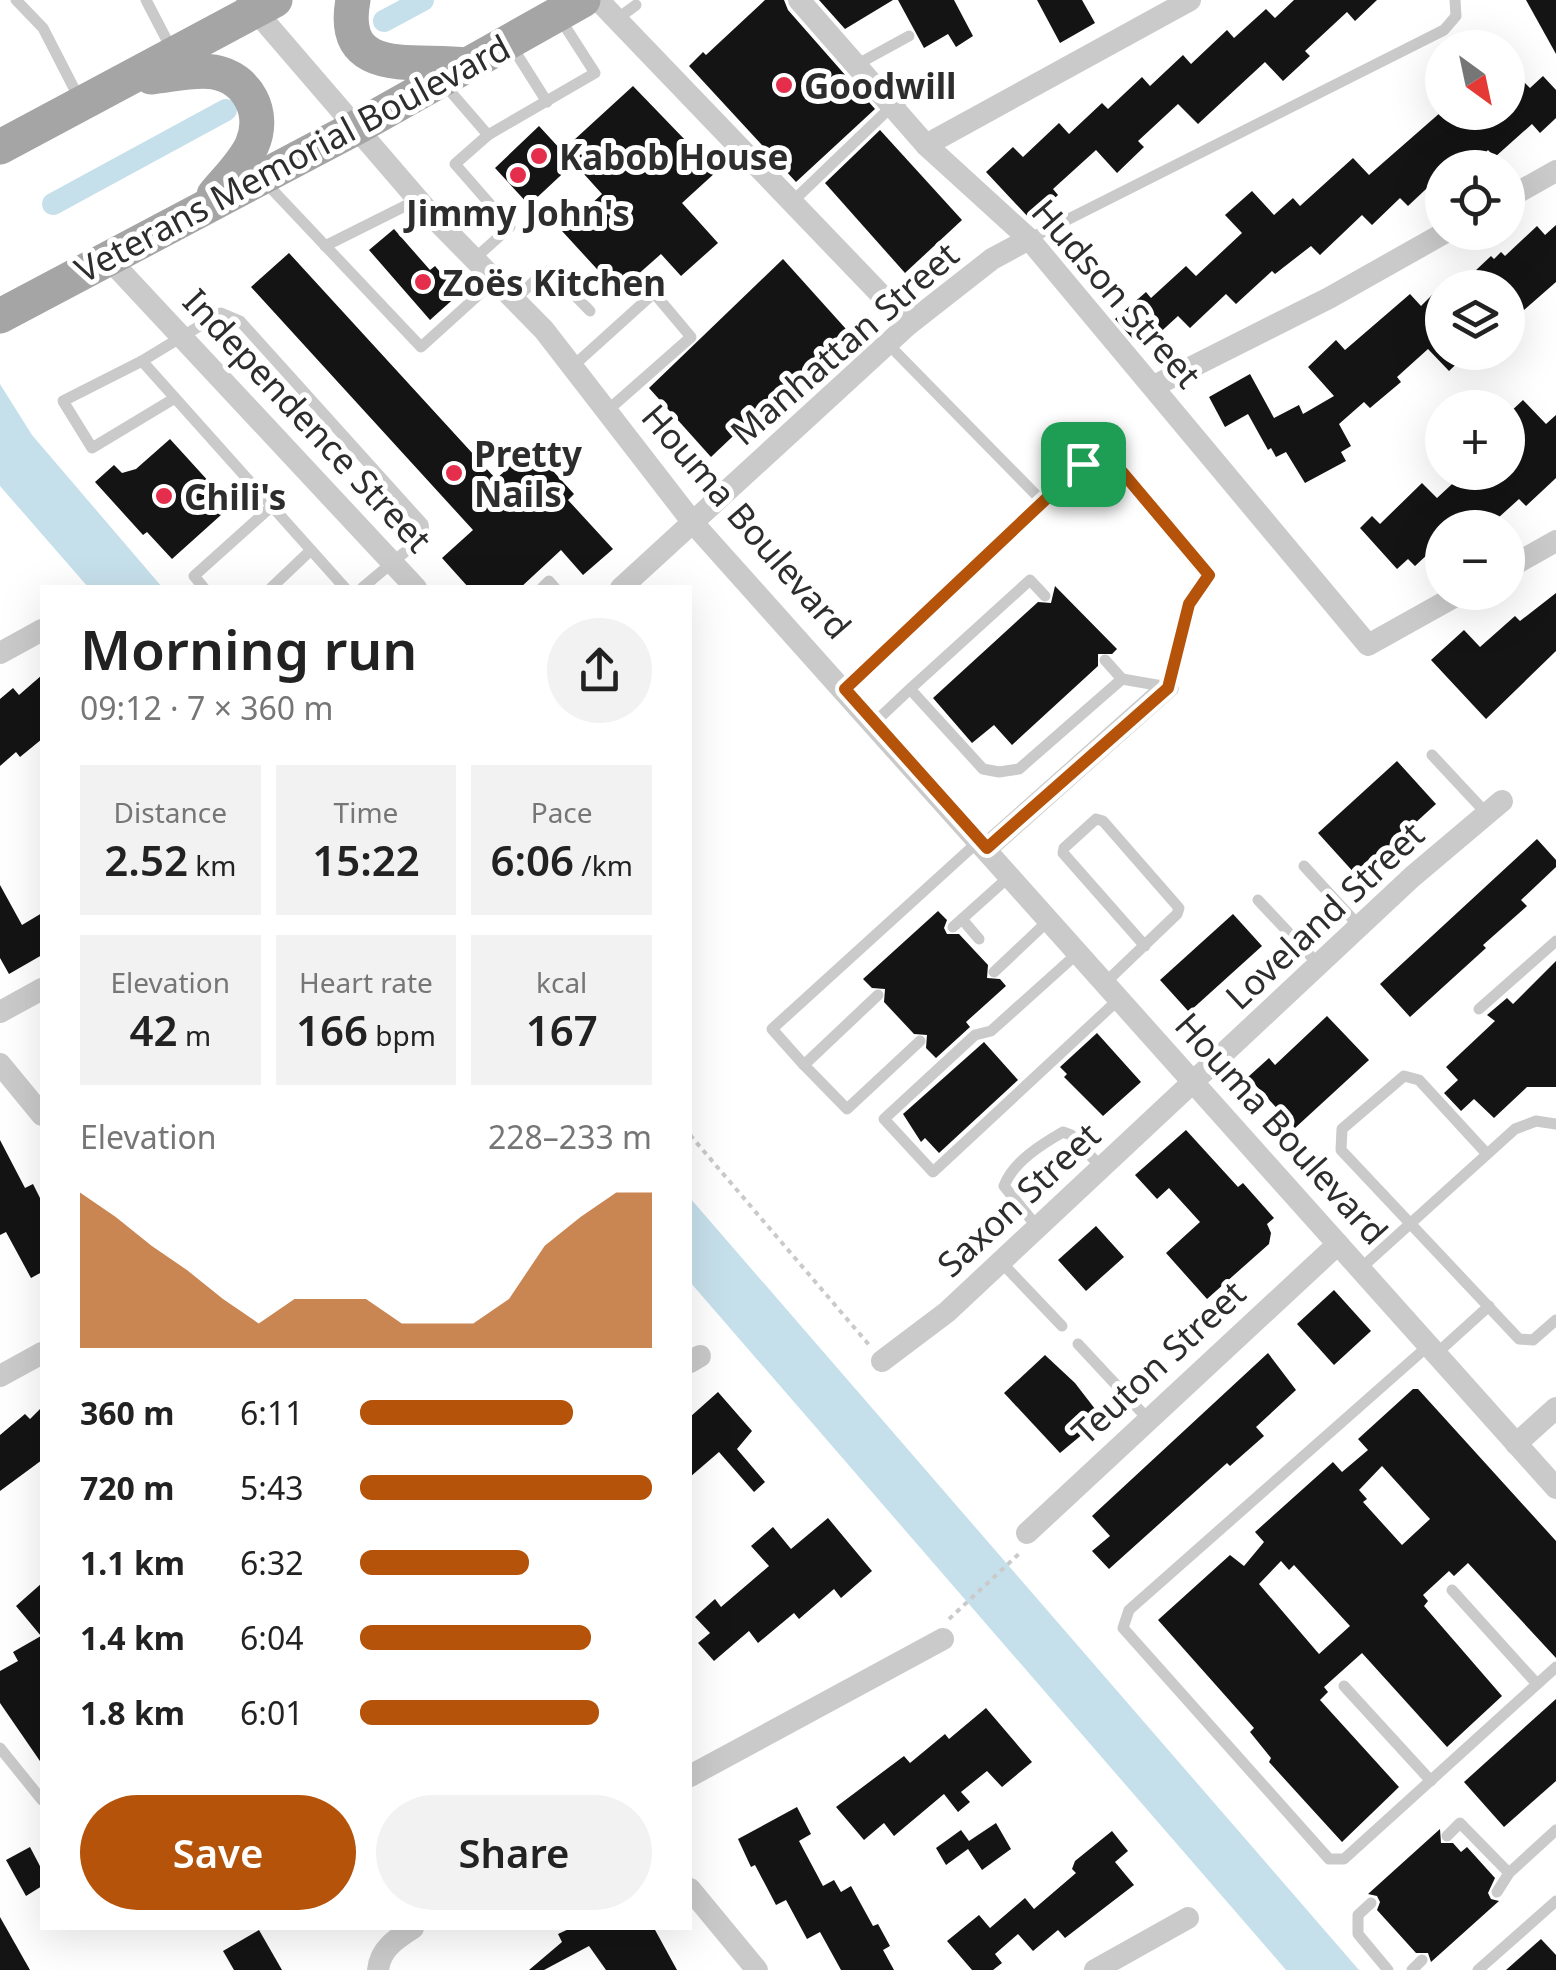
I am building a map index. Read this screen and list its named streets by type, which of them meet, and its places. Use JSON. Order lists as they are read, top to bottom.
{
  "streets": {
    "main road": ["Veterans Memorial Boulevard"],
    "street": [
      "Hudson Street",
      "Manhattan Street",
      "Independence Street",
      "Houma Boulevard",
      "Loveland Street",
      "Saxon Street",
      "Teuton Street"
    ]
  },
  "crossings": [
    ["Veterans Memorial Boulevard", "Independence Street"],
    ["Veterans Memorial Boulevard", "Houma Boulevard"],
    ["Hudson Street", "Manhattan Street"],
    ["Manhattan Street", "Houma Boulevard"],
    ["Houma Boulevard", "Loveland Street"],
    ["Houma Boulevard", "Saxon Street"],
    ["Houma Boulevard", "Teuton Street"],
    ["Loveland Street", "Saxon Street"]
  ],
  "places": [
    "Goodwill",
    "Kabob House",
    "Jimmy John's",
    "Zoës Kitchen",
    "Pretty Nails",
    "Chili's"
  ],
  "north": "bottom right",
  "page": {
    "map_buttons": ["+", "−"],
    "heading": ["Morning run", "09:12 · 7 × 360 m"],
    "stats": [
      ["Distance", "2.52 km"],
      ["Time", "15:22"],
      ["Pace", "6:06 /km"],
      ["Elevation", "42 m"],
      ["Heart rate", "166 bpm"],
      ["kcal", "167"]
    ],
    "chart": ["Elevation", "228–233 m"],
    "list": [
      {
        "name": "360 m",
        "note": "6:11"
      },
      {
        "name": "720 m",
        "note": "5:43"
      },
      {
        "name": "1.1 km",
        "note": "6:32"
      },
      {
        "name": "1.4 km",
        "note": "6:04"
      },
      {
        "name": "1.8 km",
        "note": "6:01"
      }
    ],
    "buttons": ["Save", "Share"]
  }
}
